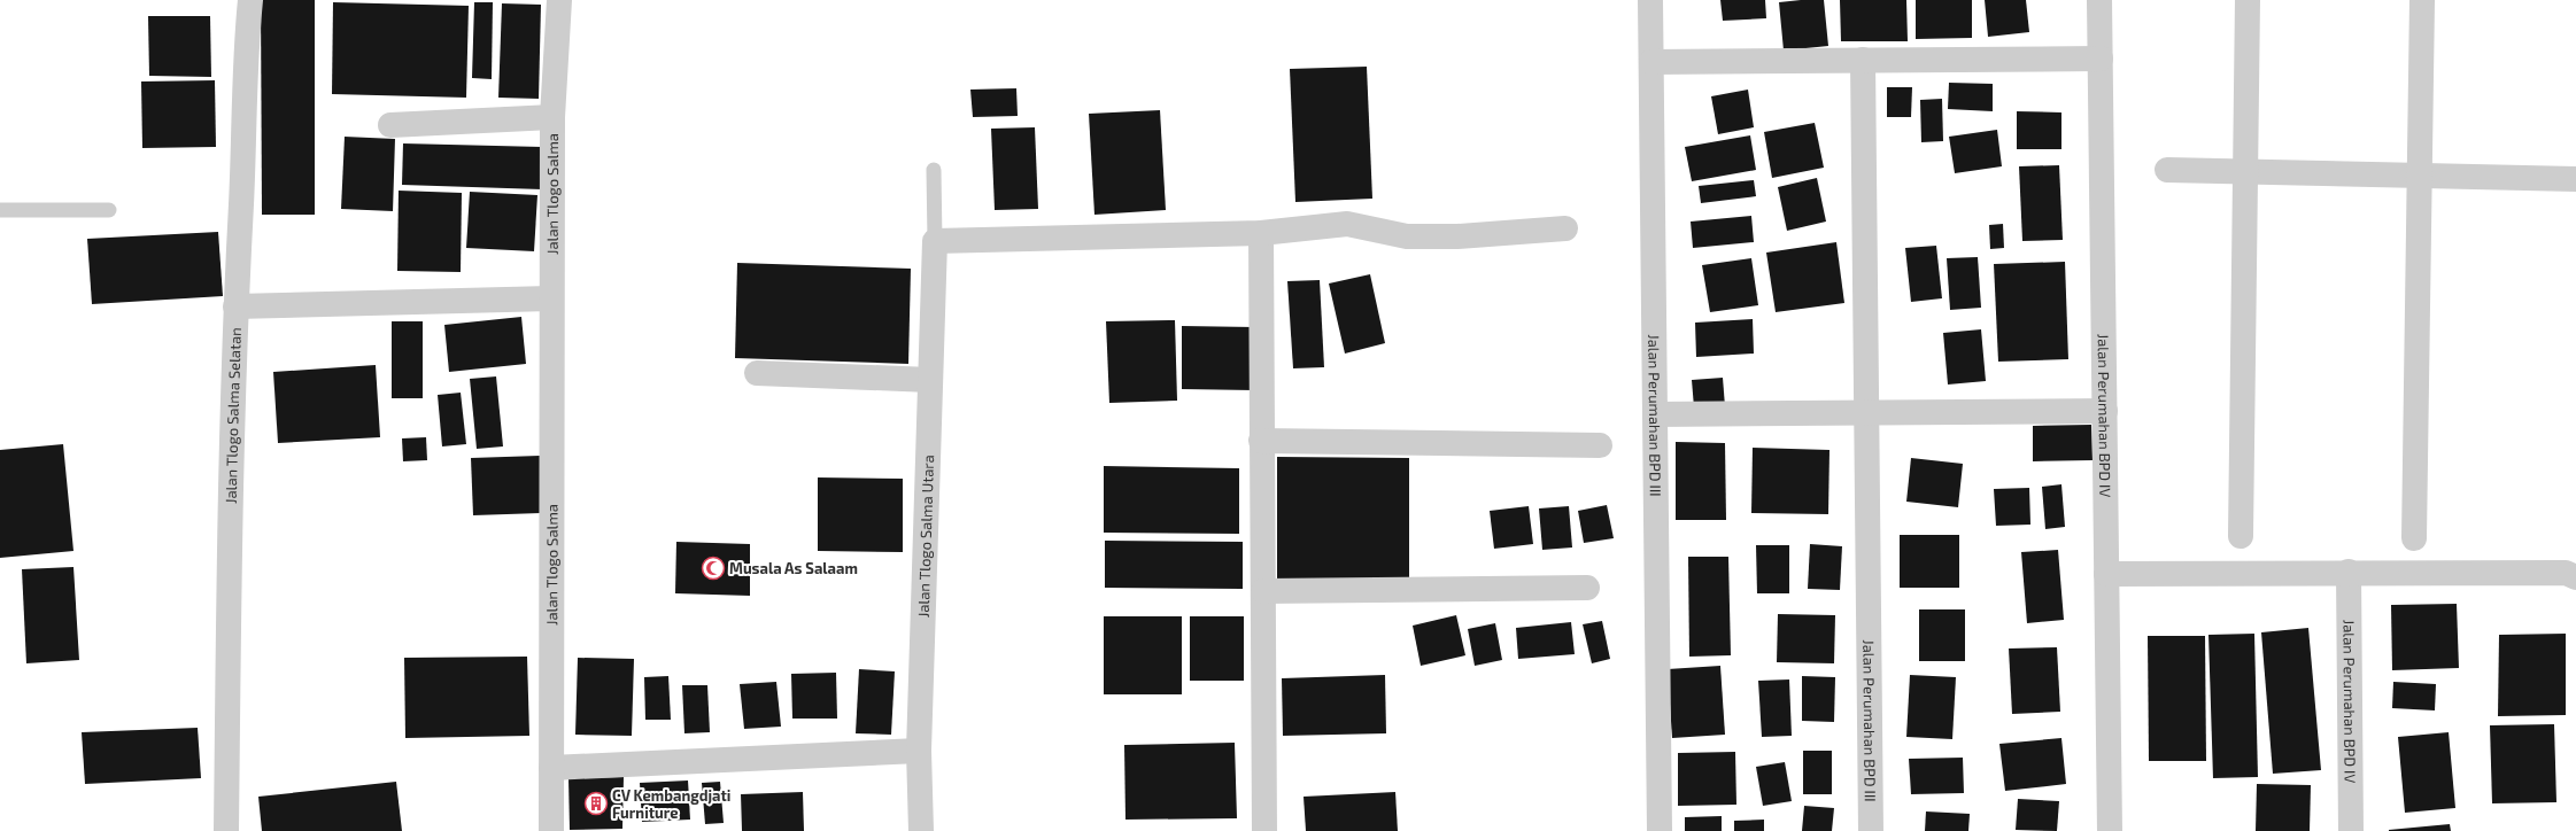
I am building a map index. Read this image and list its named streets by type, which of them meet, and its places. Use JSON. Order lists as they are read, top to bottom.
{
  "streets": {
    "street": [
      "Jalan Tlogo Salma",
      "Jalan Tlogo Salma Selatan",
      "Jalan Perumahan BPD III",
      "Jalan Perumahan BPD IV",
      "Jalan Tlogo Salma Utara"
    ]
  },
  "places": {
    "mosque": ["Musala As Salaam"],
    "building": ["CV Kembangdjati Furniture"]
  }
}
